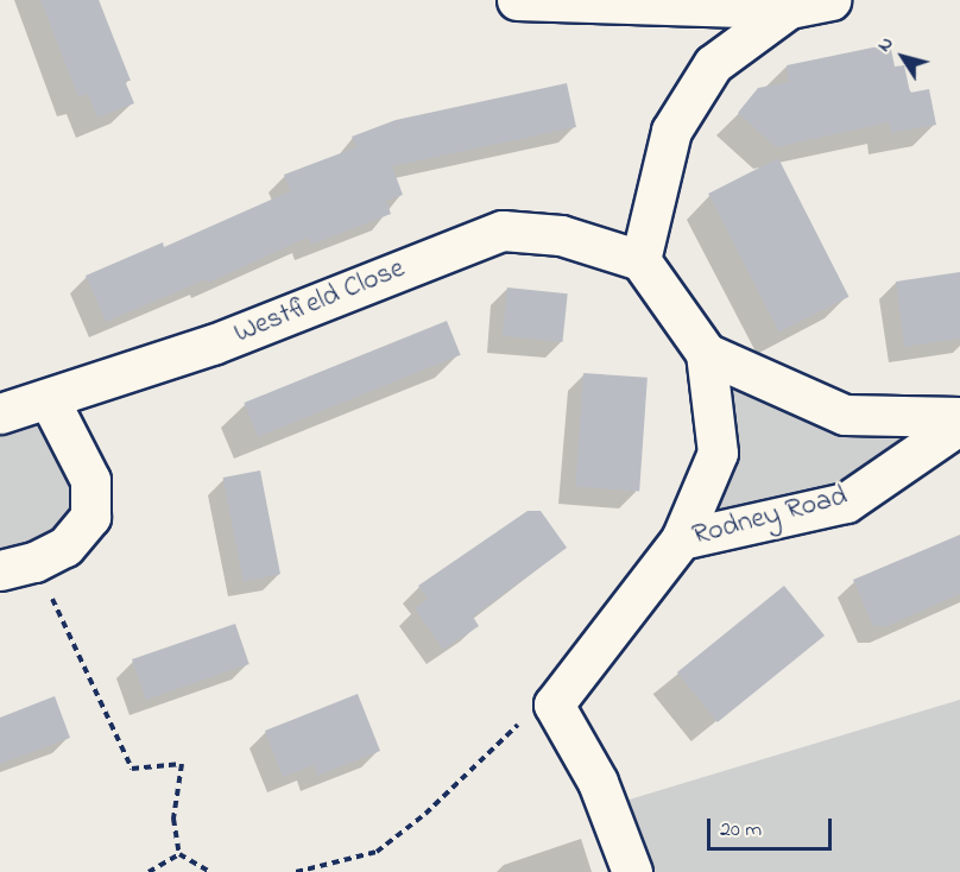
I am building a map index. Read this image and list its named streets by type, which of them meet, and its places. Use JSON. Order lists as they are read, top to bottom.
{
  "streets": {
    "street": ["Westfield Close", "Rodney Road"]
  },
  "scale_bar": "20 m",
  "north": "top left"
}
